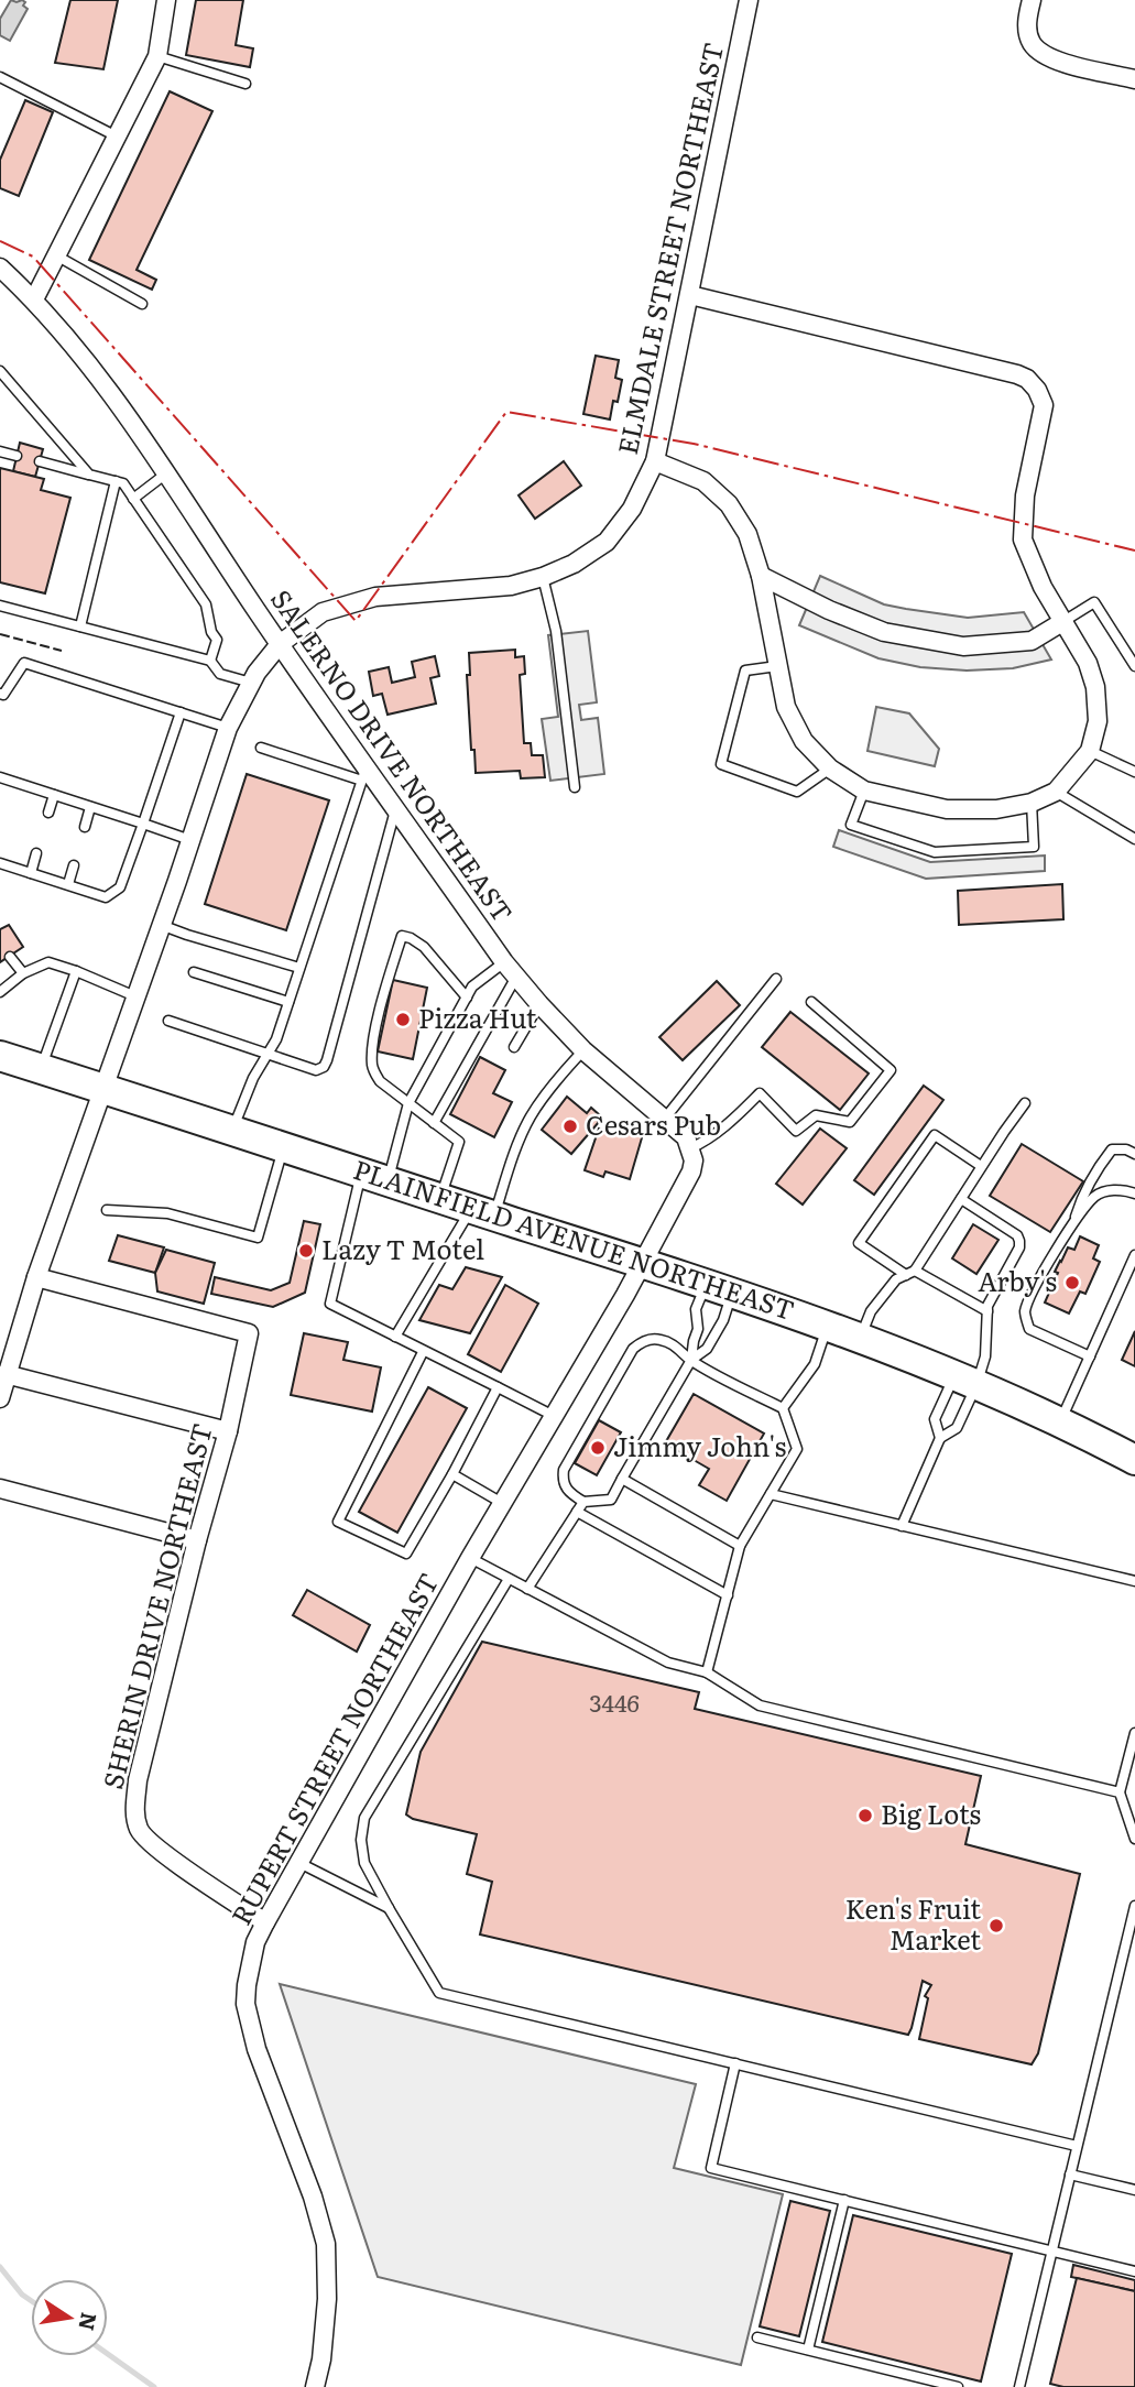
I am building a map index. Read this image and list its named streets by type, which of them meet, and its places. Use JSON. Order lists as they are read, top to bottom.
{
  "streets": {
    "main road": ["PLAINFIELD AVENUE NORTHEAST"],
    "street": [
      "ELMDALE STREET NORTHEAST",
      "SALERNO DRIVE NORTHEAST",
      "SHERIN DRIVE NORTHEAST",
      "RUPERT STREET NORTHEAST"
    ]
  },
  "crossings": [
    ["ELMDALE STREET NORTHEAST", "SALERNO DRIVE NORTHEAST"],
    ["ELMDALE STREET NORTHEAST", "PLAINFIELD AVENUE NORTHEAST"],
    ["ELMDALE STREET NORTHEAST", "SHERIN DRIVE NORTHEAST"],
    ["PLAINFIELD AVENUE NORTHEAST", "RUPERT STREET NORTHEAST"],
    ["SHERIN DRIVE NORTHEAST", "RUPERT STREET NORTHEAST"]
  ],
  "places": [
    "Pizza Hut",
    "Cesars Pub",
    "Lazy T Motel",
    "Arby's",
    "Jimmy John's",
    "Big Lots",
    "Ken's Fruit Market"
  ],
  "house_numbers": ["3446"],
  "north": "right"
}
